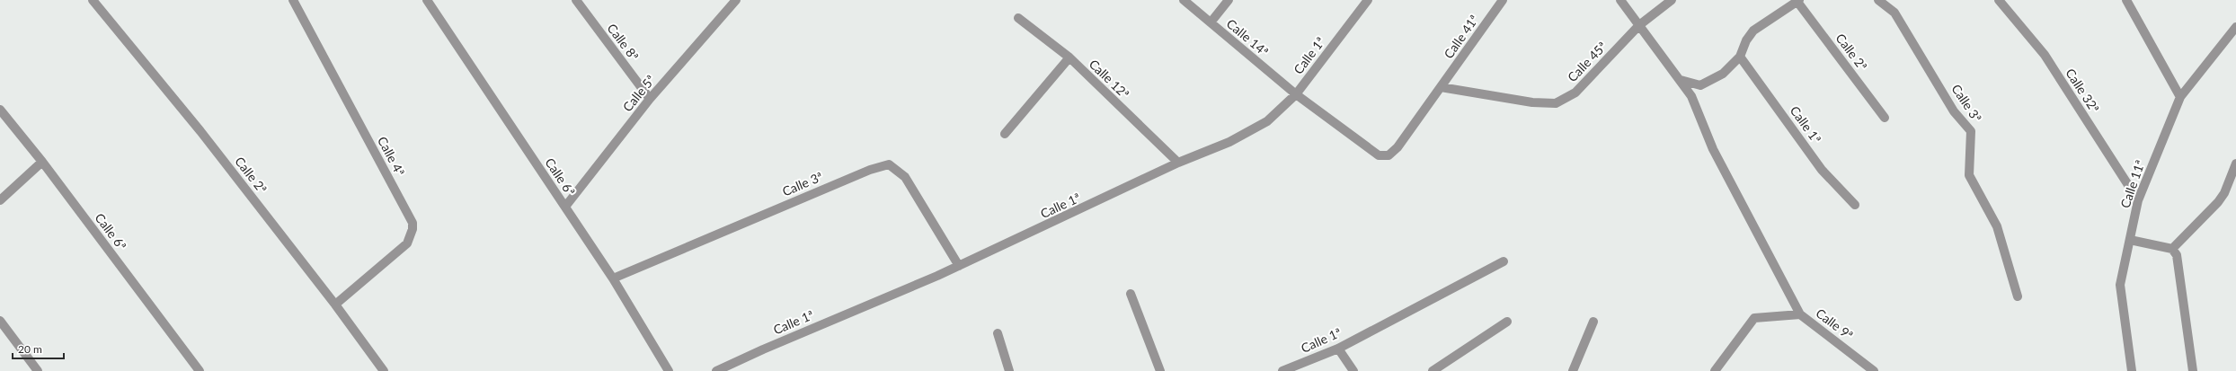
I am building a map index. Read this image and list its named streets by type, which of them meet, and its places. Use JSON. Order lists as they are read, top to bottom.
{
  "streets": {
    "street": [
      "Calle 41ª",
      "Calle 14ª",
      "Calle 8ª",
      "Calle 2ª",
      "Calle 1ª",
      "Calle 45ª",
      "Calle 12ª",
      "Calle 32ª",
      "Calle 5ª",
      "Calle 3ª",
      "Calle 4ª",
      "Calle 6ª",
      "Calle 11ª",
      "Calle 9ª"
    ]
  },
  "crossings": [
    ["Calle 41ª", "Calle 14ª"],
    ["Calle 41ª", "Calle 1ª"],
    ["Calle 41ª", "Calle 45ª"],
    ["Calle 14ª", "Calle 1ª"],
    ["Calle 8ª", "Calle 5ª"],
    ["Calle 2ª", "Calle 4ª"],
    ["Calle 1ª", "Calle 12ª"],
    ["Calle 1ª", "Calle 3ª"],
    ["Calle 32ª", "Calle 11ª"],
    ["Calle 5ª", "Calle 6ª"],
    ["Calle 3ª", "Calle 6ª"]
  ],
  "scale_bar": "20 m"
}
